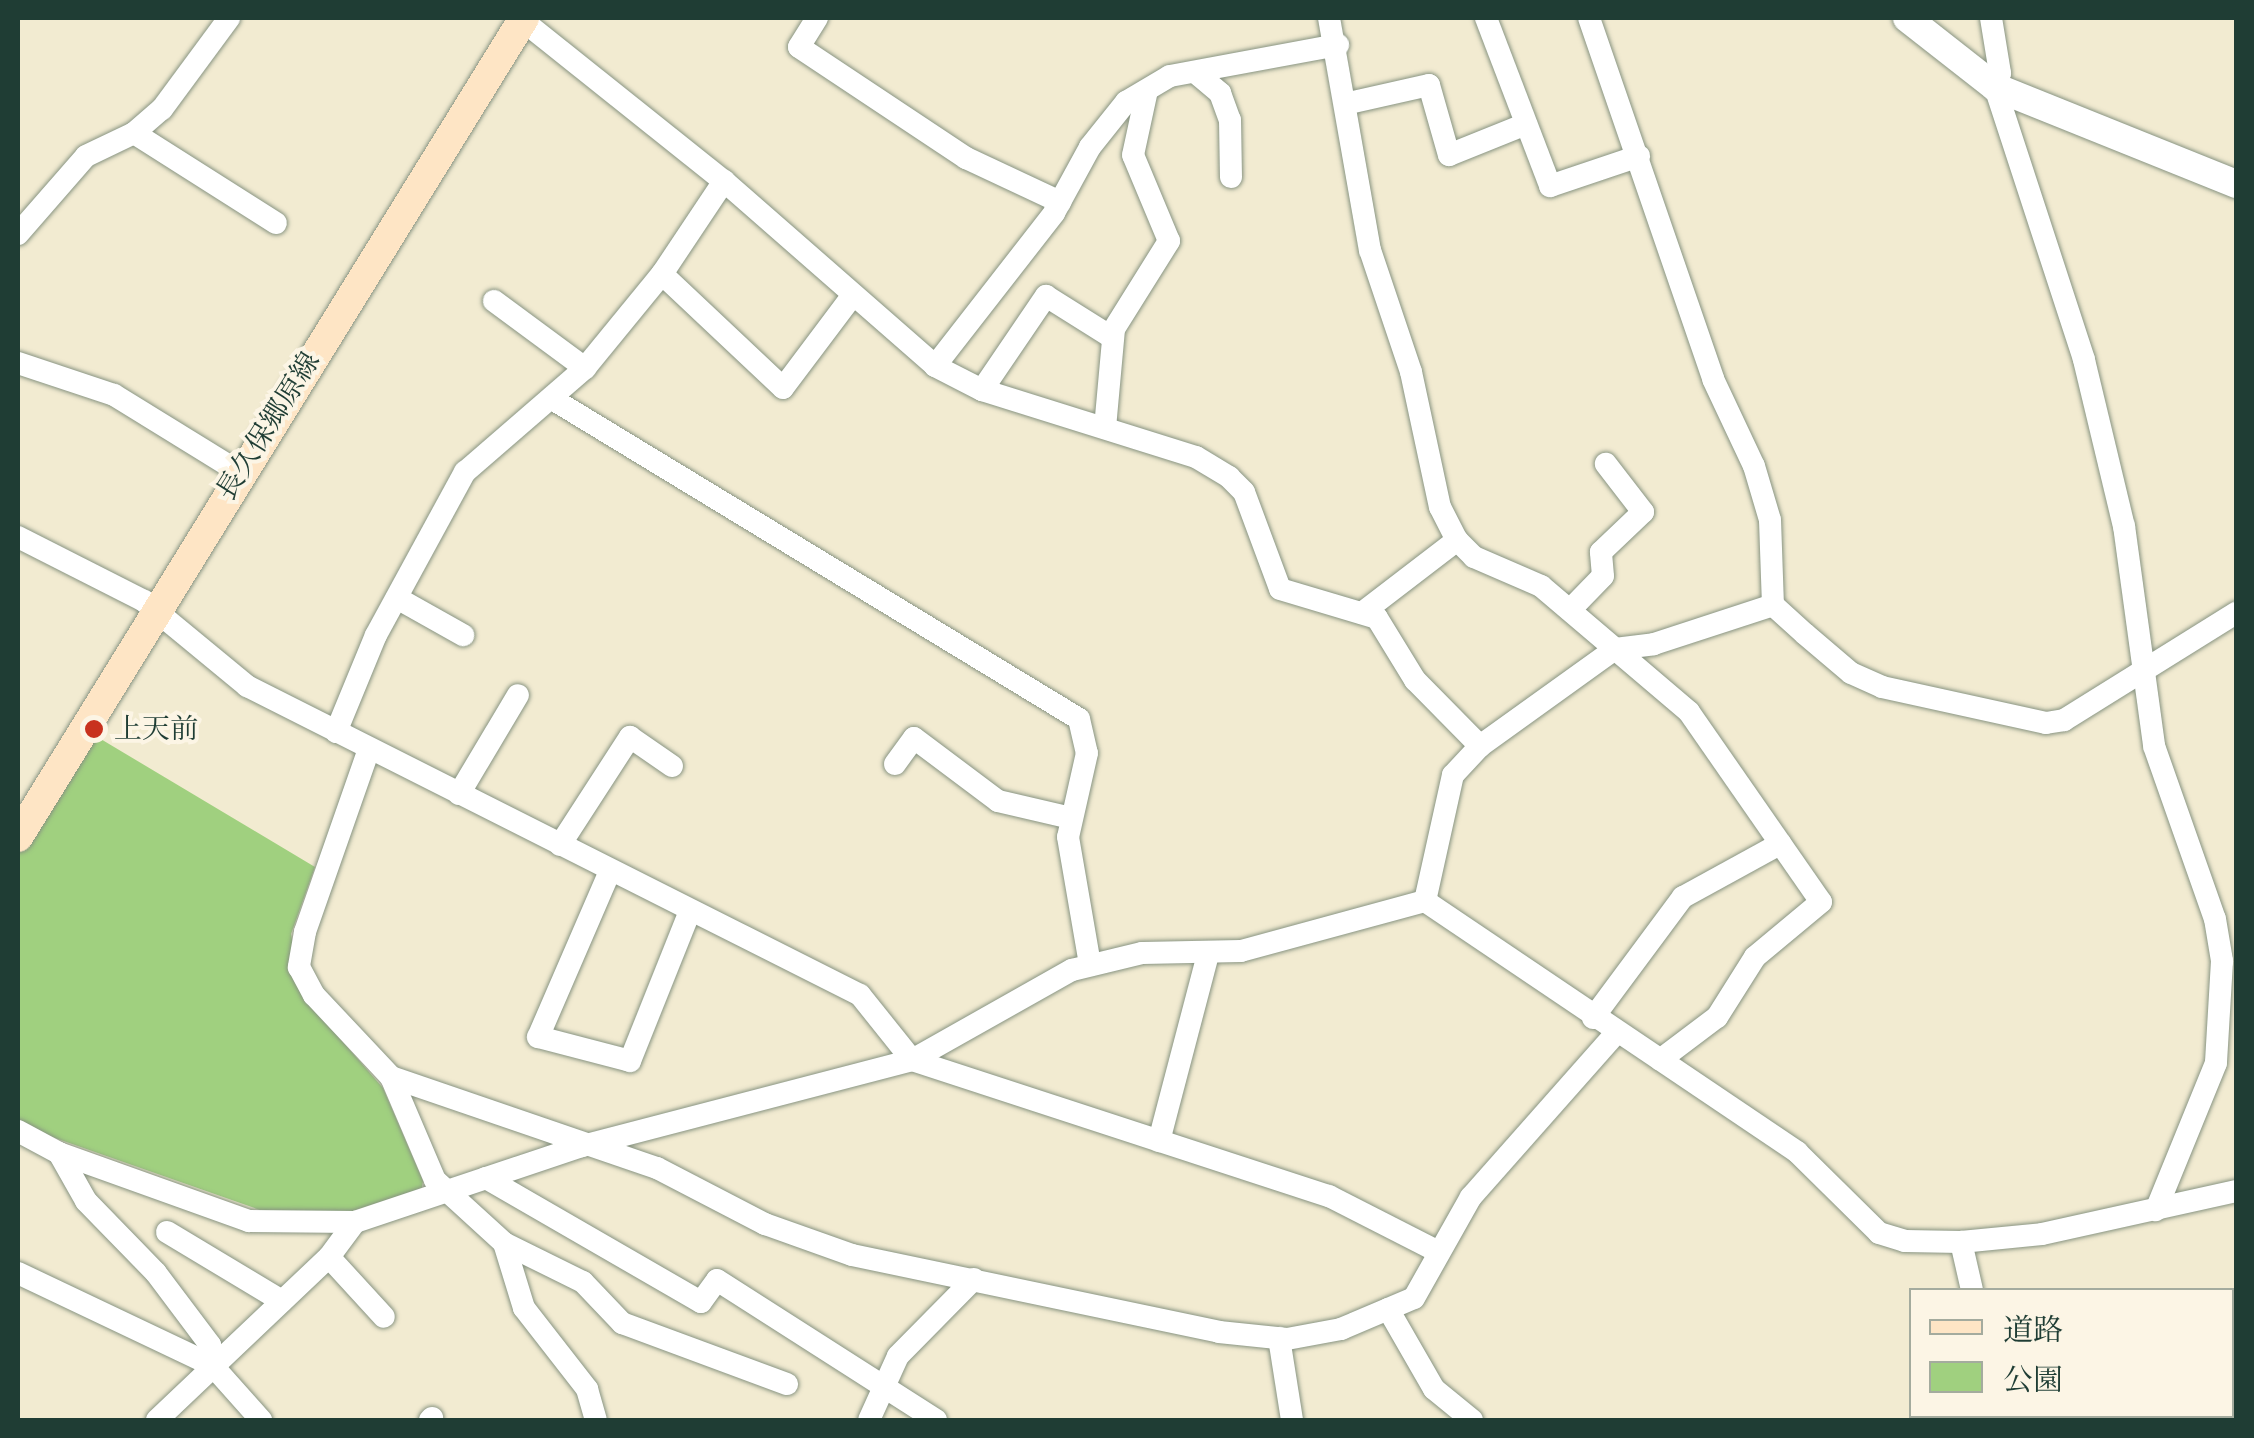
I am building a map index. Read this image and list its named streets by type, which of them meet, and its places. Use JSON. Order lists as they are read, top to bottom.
{
  "streets": {
    "main road": ["長久保郷原線"]
  },
  "places": ["上天前"],
  "legend": ["道路", "公園"]
}
